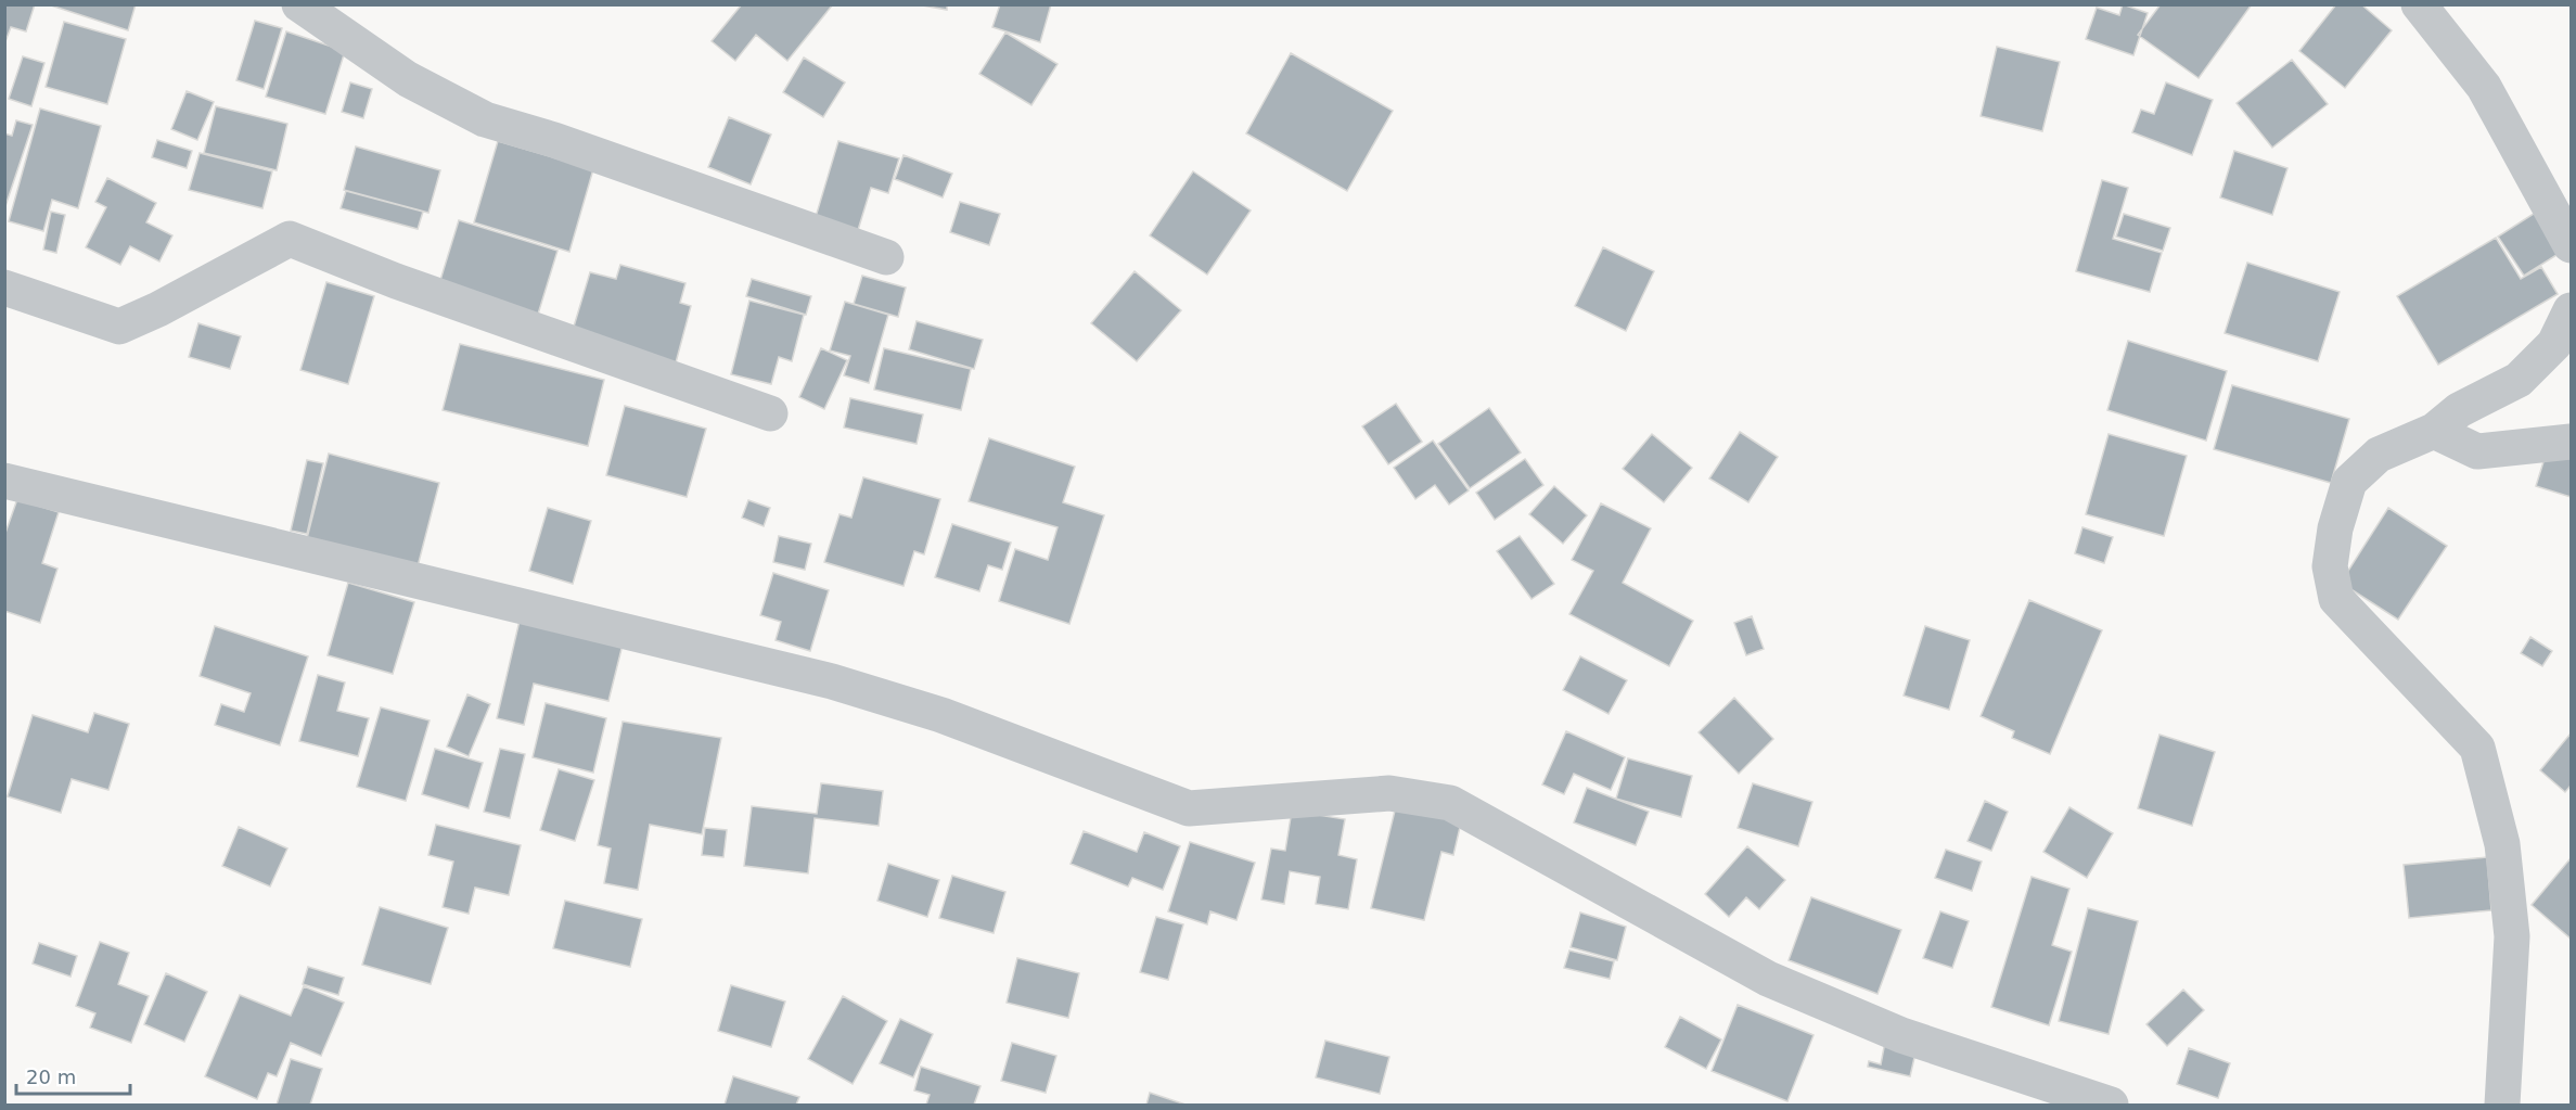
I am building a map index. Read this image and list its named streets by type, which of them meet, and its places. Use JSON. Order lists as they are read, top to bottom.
{
  "scale_bar": "20 m"
}
